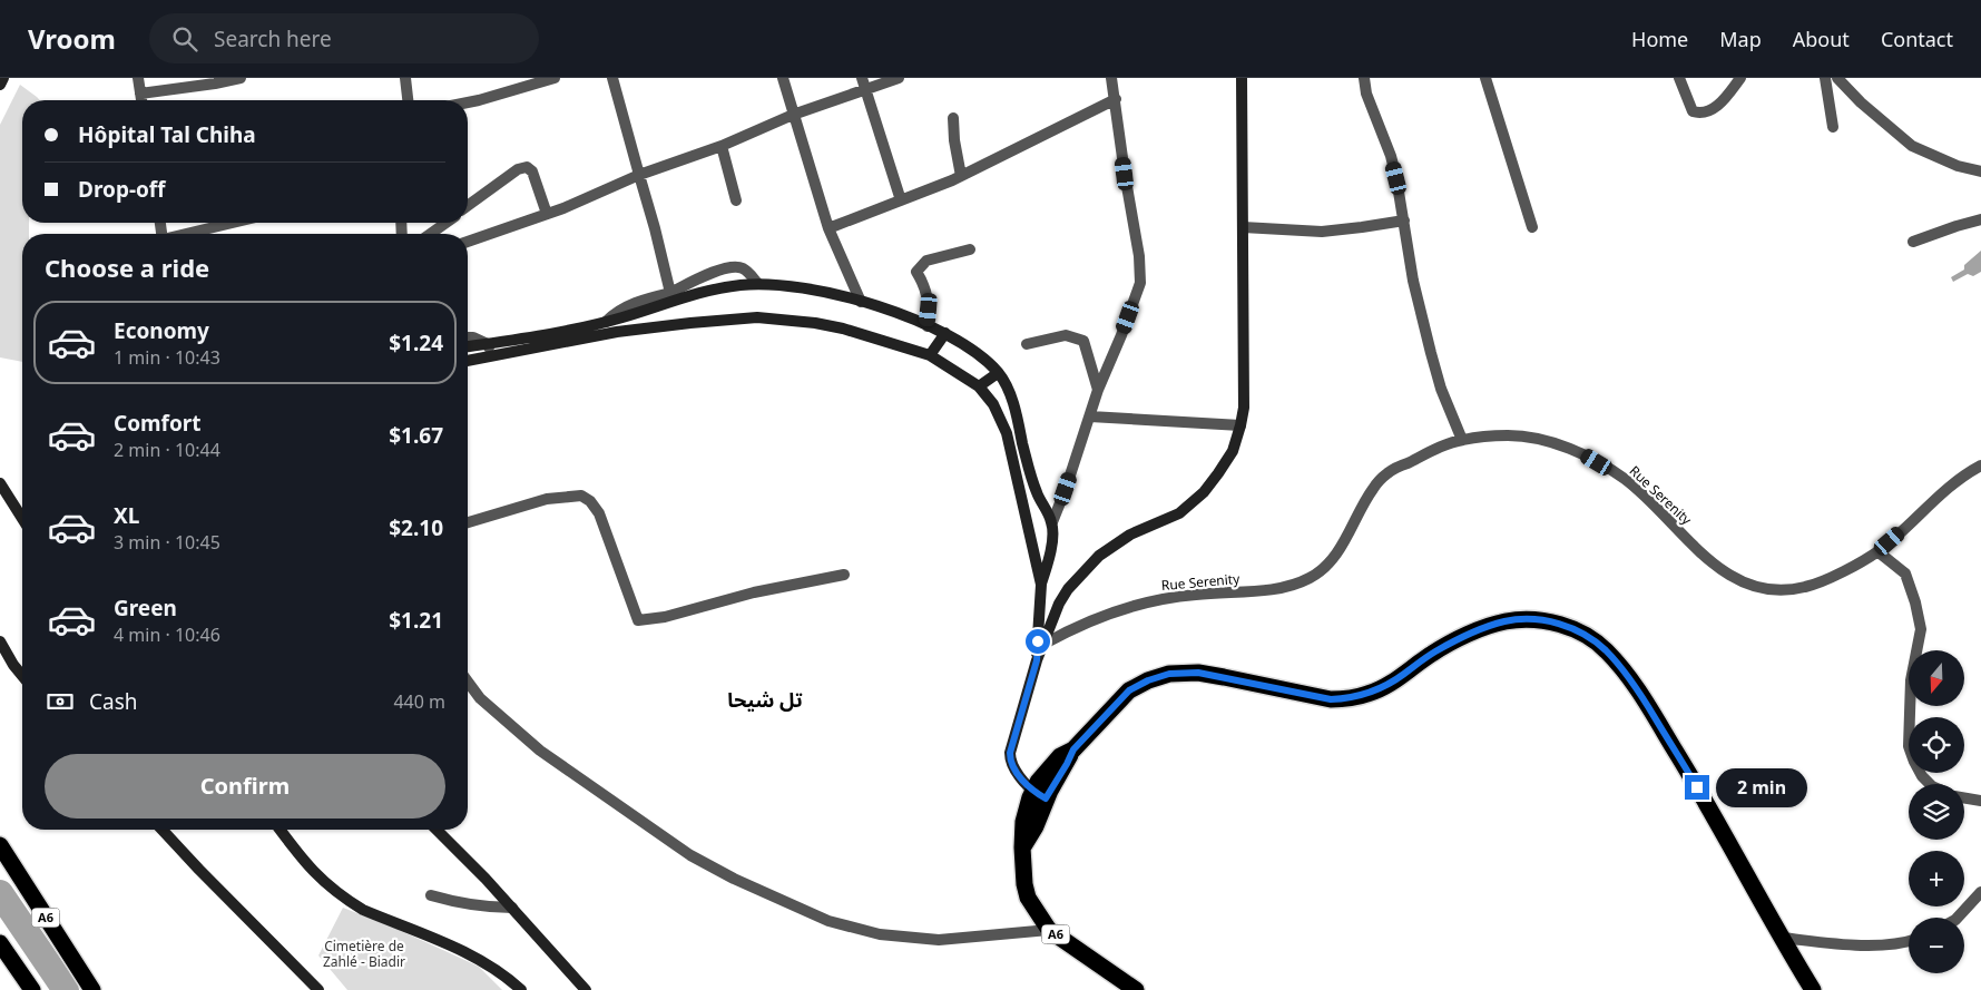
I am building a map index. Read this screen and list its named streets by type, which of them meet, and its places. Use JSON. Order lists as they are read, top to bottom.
{
  "streets": {
    "highway": ["A6"],
    "street": ["Rue Serenity"]
  },
  "districts": ["تل شيحا"],
  "parks": ["Cimetière de Zahlé - Biadir"],
  "north": "bottom",
  "page": {
    "header": "Vroom",
    "search": "Search here",
    "nav": [
      "Home",
      "Map",
      "About",
      "Contact"
    ],
    "banner": ["Hôpital Tal Chiha", "Drop-off"],
    "heading": "Choose a ride",
    "list": [
      {
        "name": "Economy",
        "note": "1 min · 10:43",
        "value": "$1.24"
      },
      {
        "name": "Comfort",
        "note": "2 min · 10:44",
        "value": "$1.67"
      },
      {
        "name": "XL",
        "note": "3 min · 10:45",
        "value": "$2.10"
      },
      {
        "name": "Green",
        "note": "4 min · 10:46",
        "value": "$1.21"
      }
    ],
    "map_buttons": ["+", "−"],
    "pay": ["Cash", "440 m"],
    "buttons": "Confirm",
    "bubble": "2 min"
  }
}
